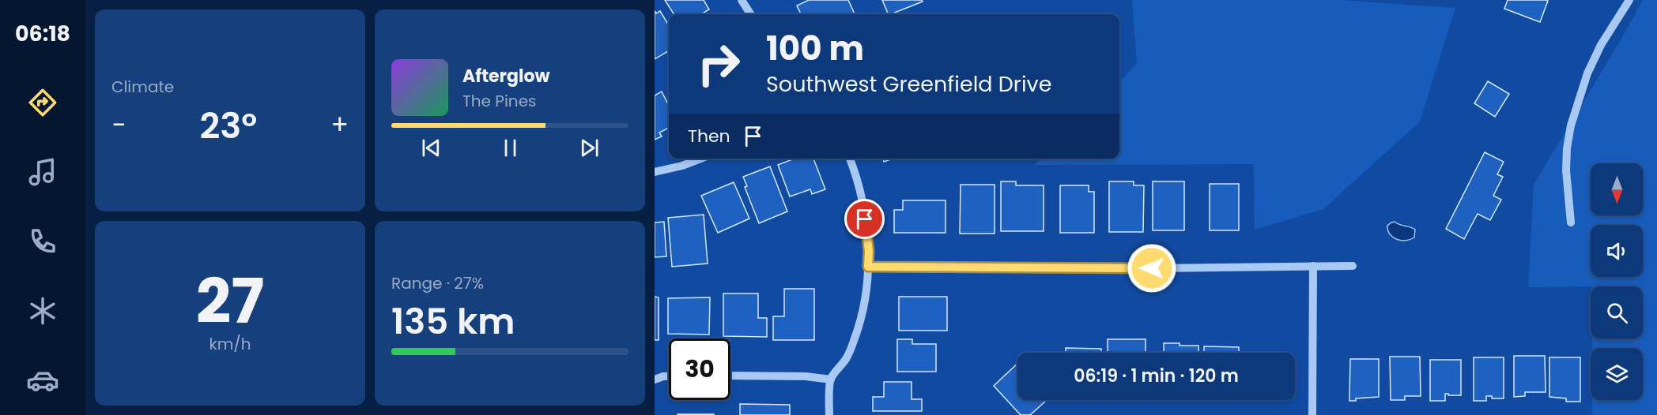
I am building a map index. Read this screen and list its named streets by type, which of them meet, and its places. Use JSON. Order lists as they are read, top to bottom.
{
  "north": "bottom",
  "page": {
    "tabs": "06:18",
    "tile": [
      "Climate",
      ["27", "km/h"],
      ["Range · 27%", "135 km"]
    ],
    "turn": ["100 m", "Southwest Greenfield Drive"],
    "song": ["Afterglow", "The Pines"],
    "heat": ["−", "23°", "+"],
    "then": "Then",
    "limit": "30",
    "trip": "06:19 · 1 min · 120 m"
  }
}
